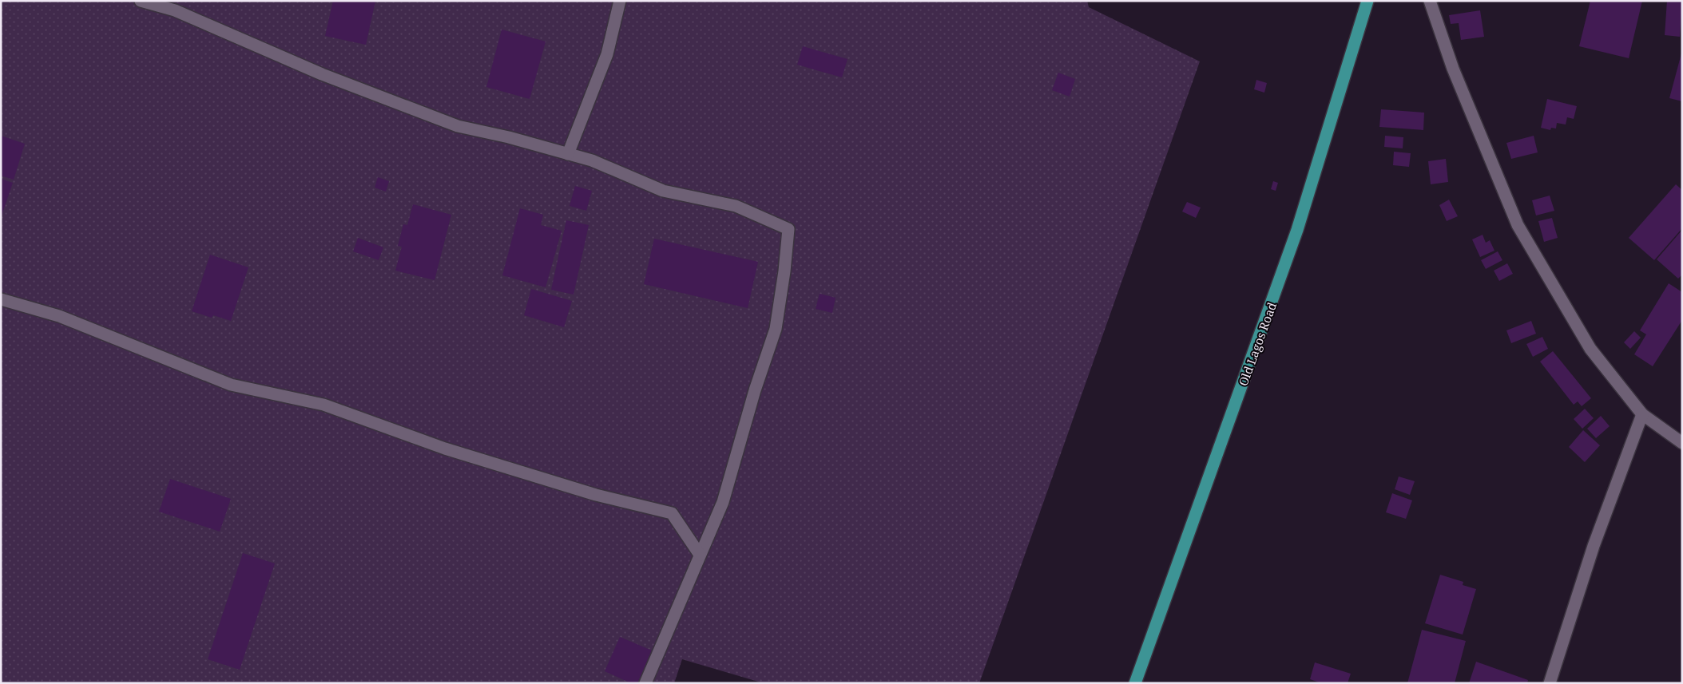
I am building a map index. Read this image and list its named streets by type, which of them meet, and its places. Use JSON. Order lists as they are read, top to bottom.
{
  "streets": {
    "main road": ["Old Lagos Road"]
  }
}
